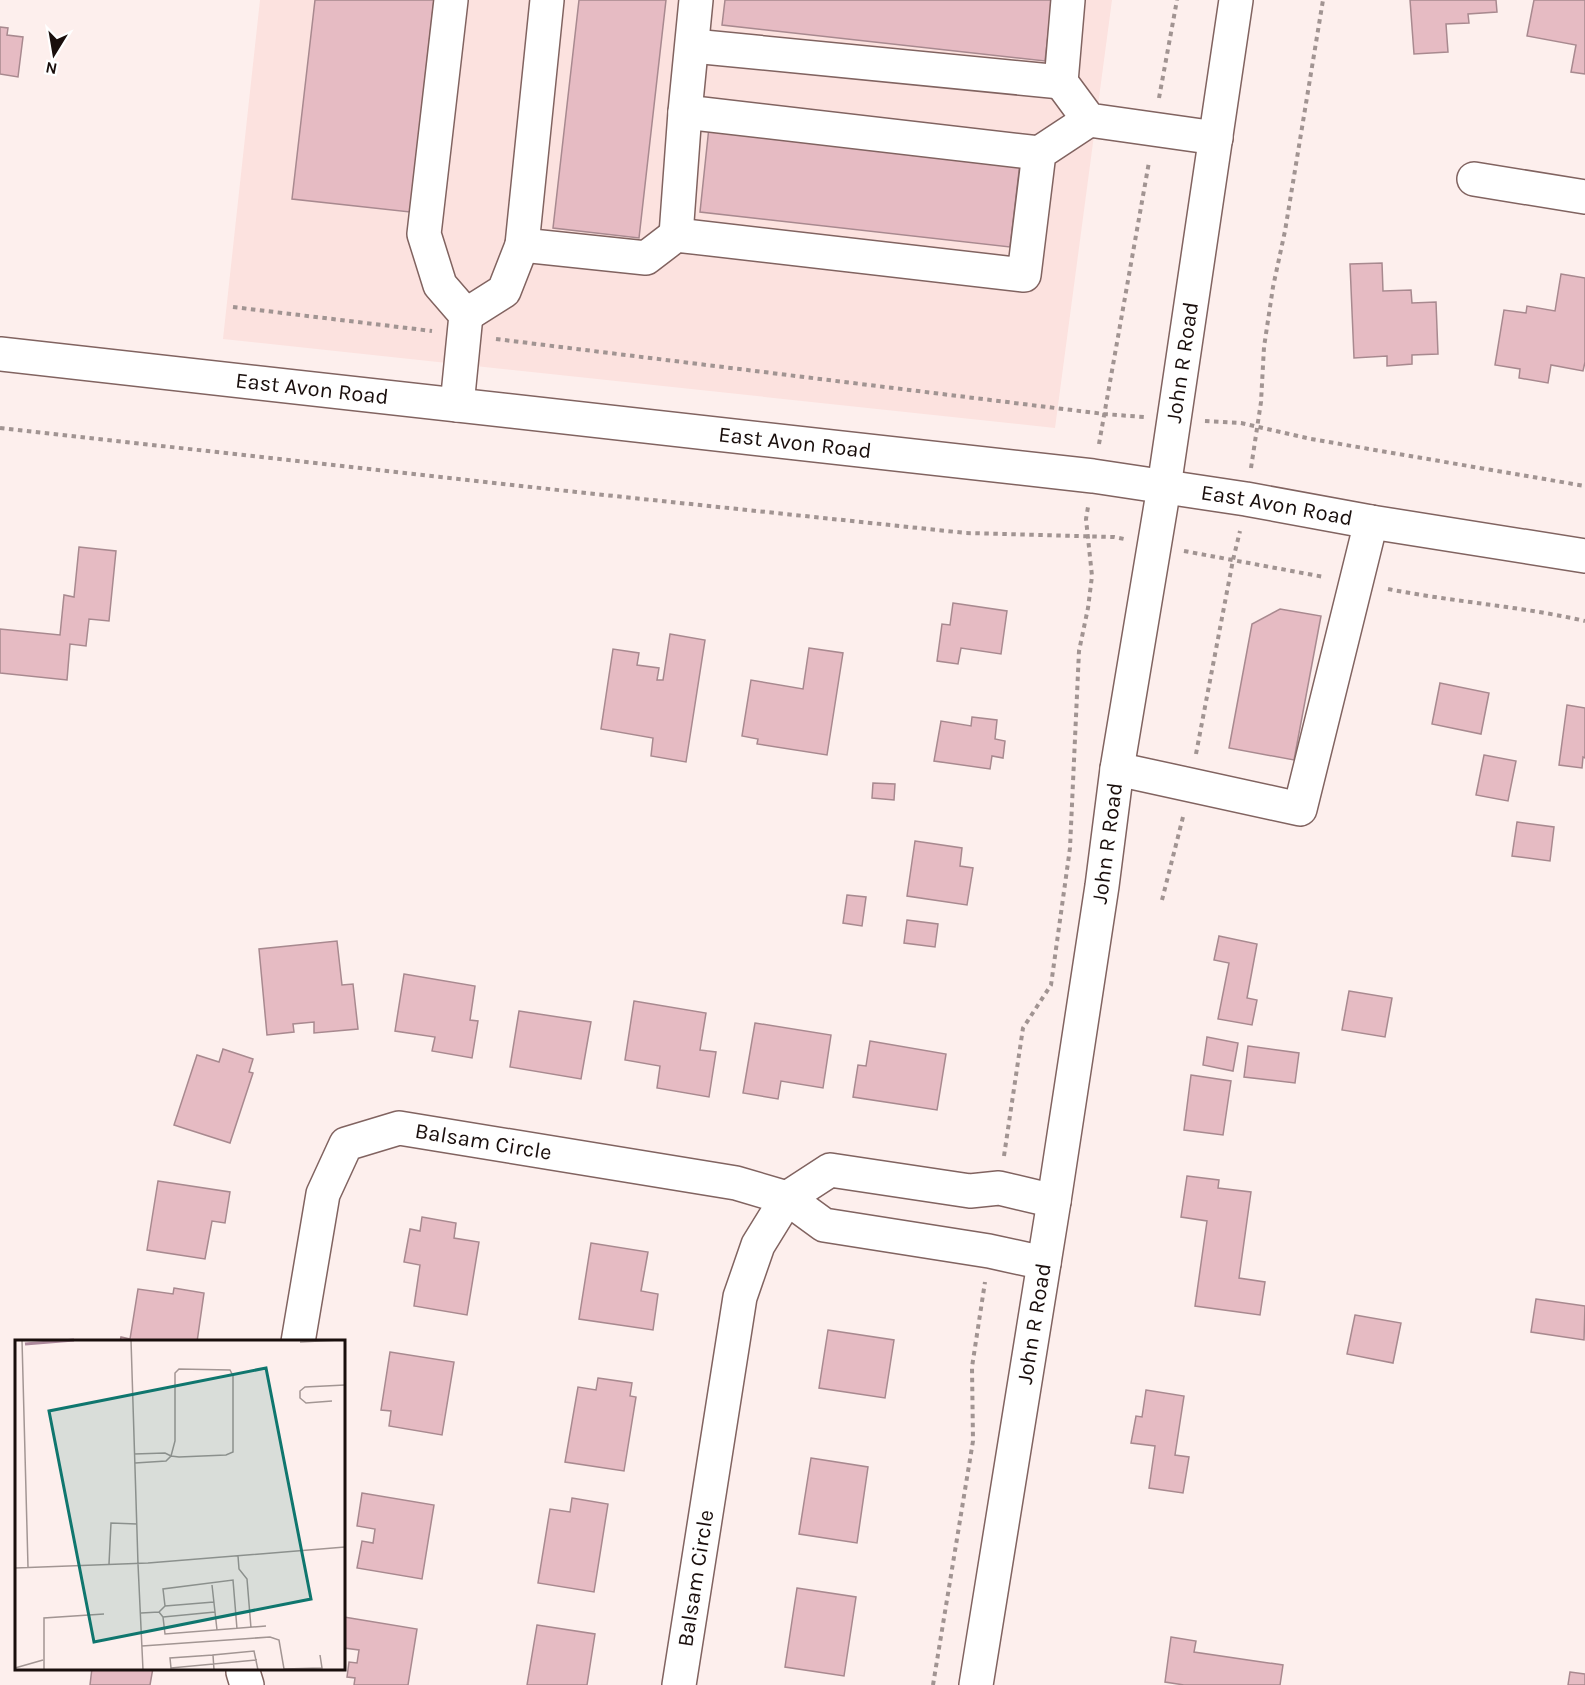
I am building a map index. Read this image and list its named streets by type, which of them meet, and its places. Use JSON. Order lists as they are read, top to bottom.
{
  "streets": {
    "street": ["John R Road", "East Avon Road", "Balsam Circle"]
  },
  "crossings": [
    ["John R Road", "East Avon Road"],
    ["John R Road", "Balsam Circle"]
  ],
  "north": "bottom"
}
